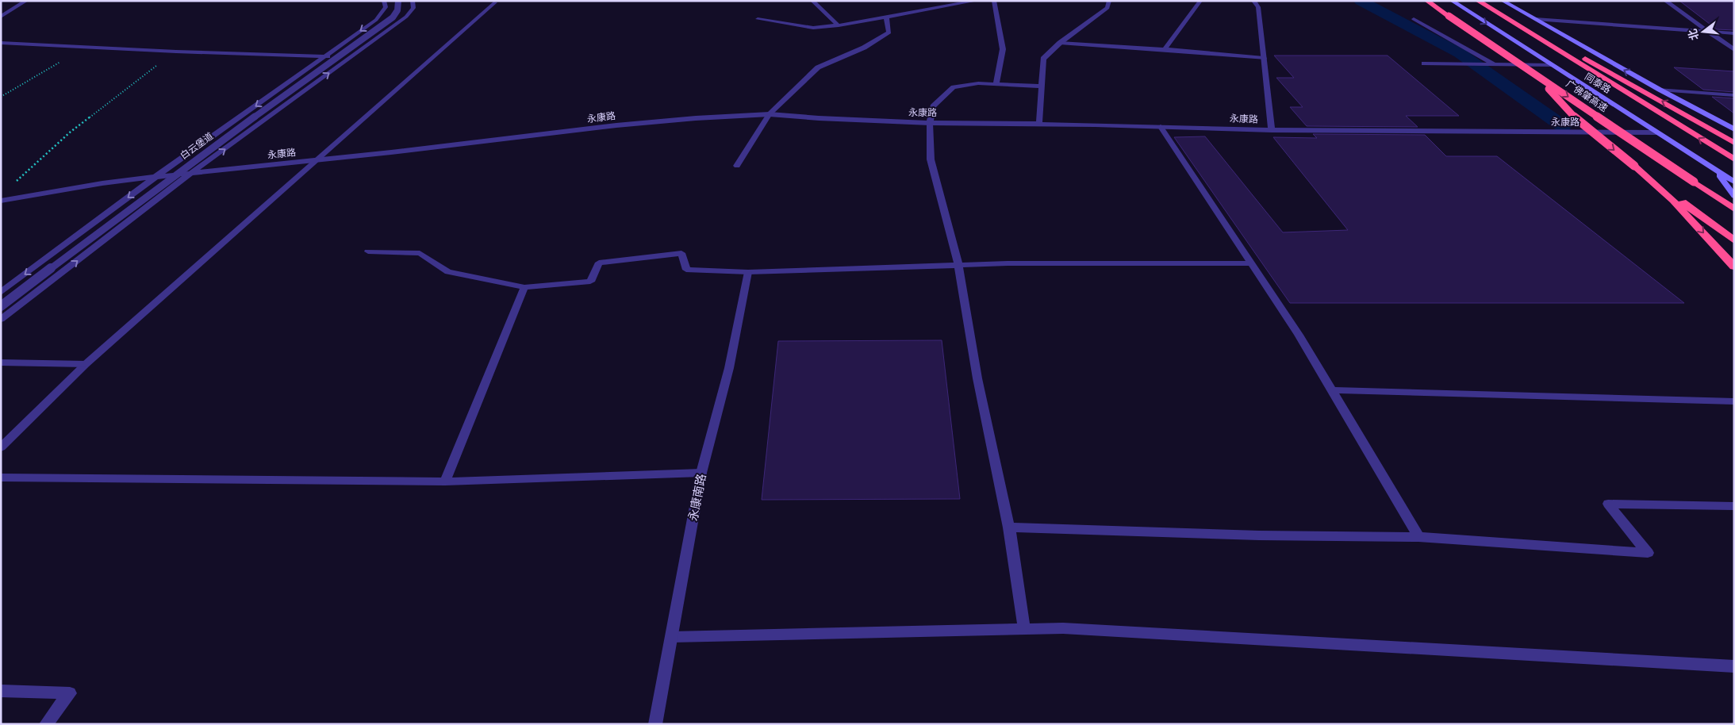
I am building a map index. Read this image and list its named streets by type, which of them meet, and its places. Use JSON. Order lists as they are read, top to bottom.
{
  "streets": {
    "highway": ["广佛肇高速"],
    "main road": ["同泰路"],
    "street": ["永康路", "白云堡道", "永康南路"]
  },
  "crossings": [
    ["同泰路", "永康路"]
  ],
  "north": "left"
}
